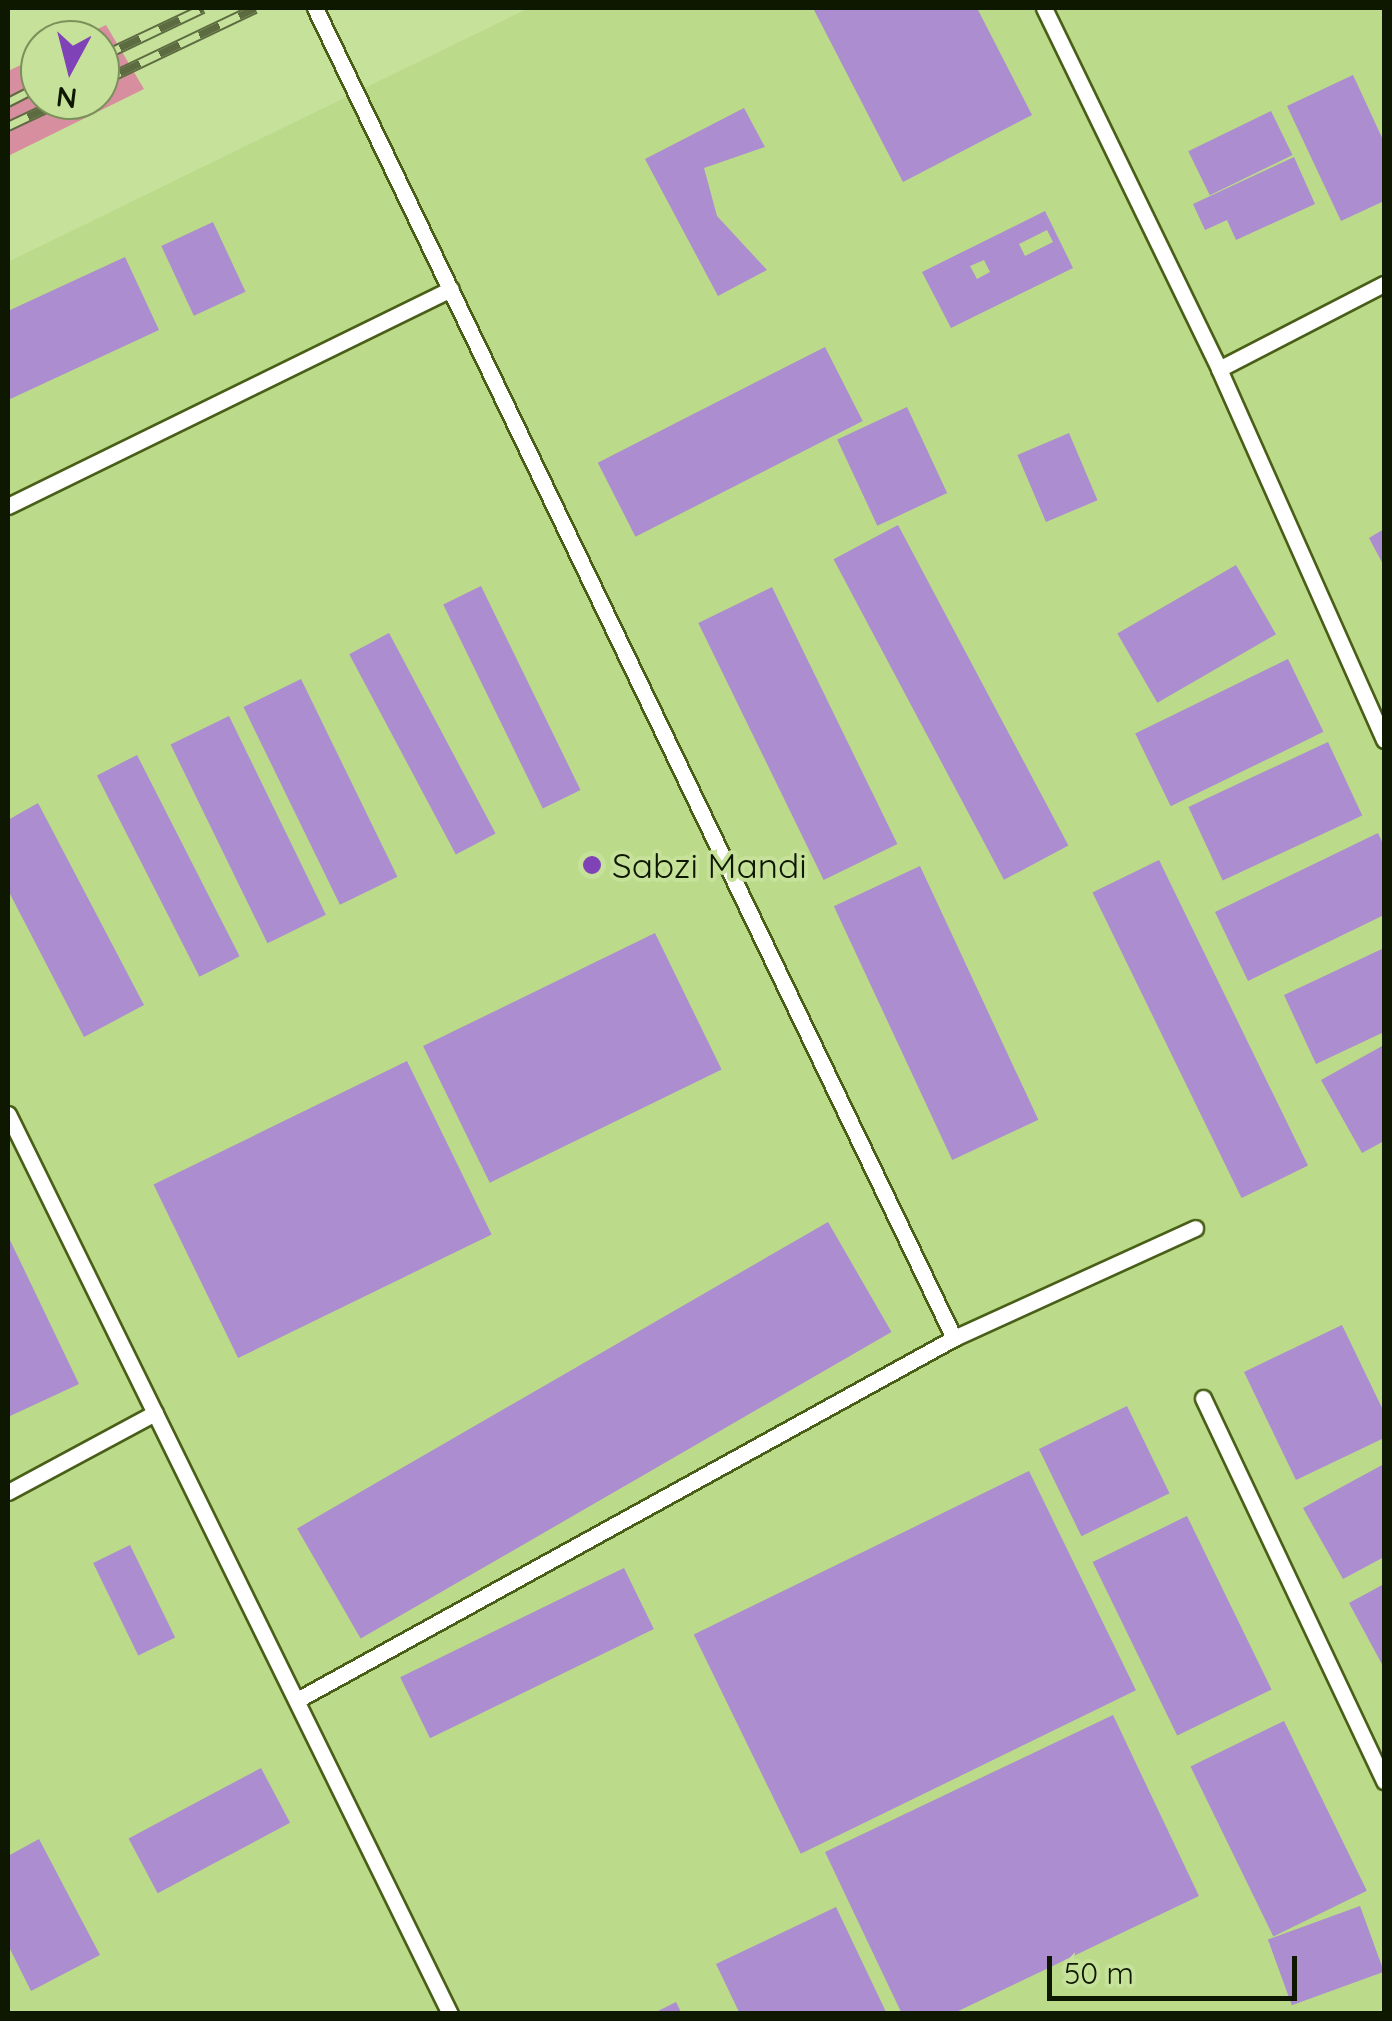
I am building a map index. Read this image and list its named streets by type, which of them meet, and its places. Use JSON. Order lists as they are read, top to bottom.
{
  "places": ["Sabzi Mandi"],
  "scale_bar": "50 m",
  "north": "bottom"
}
